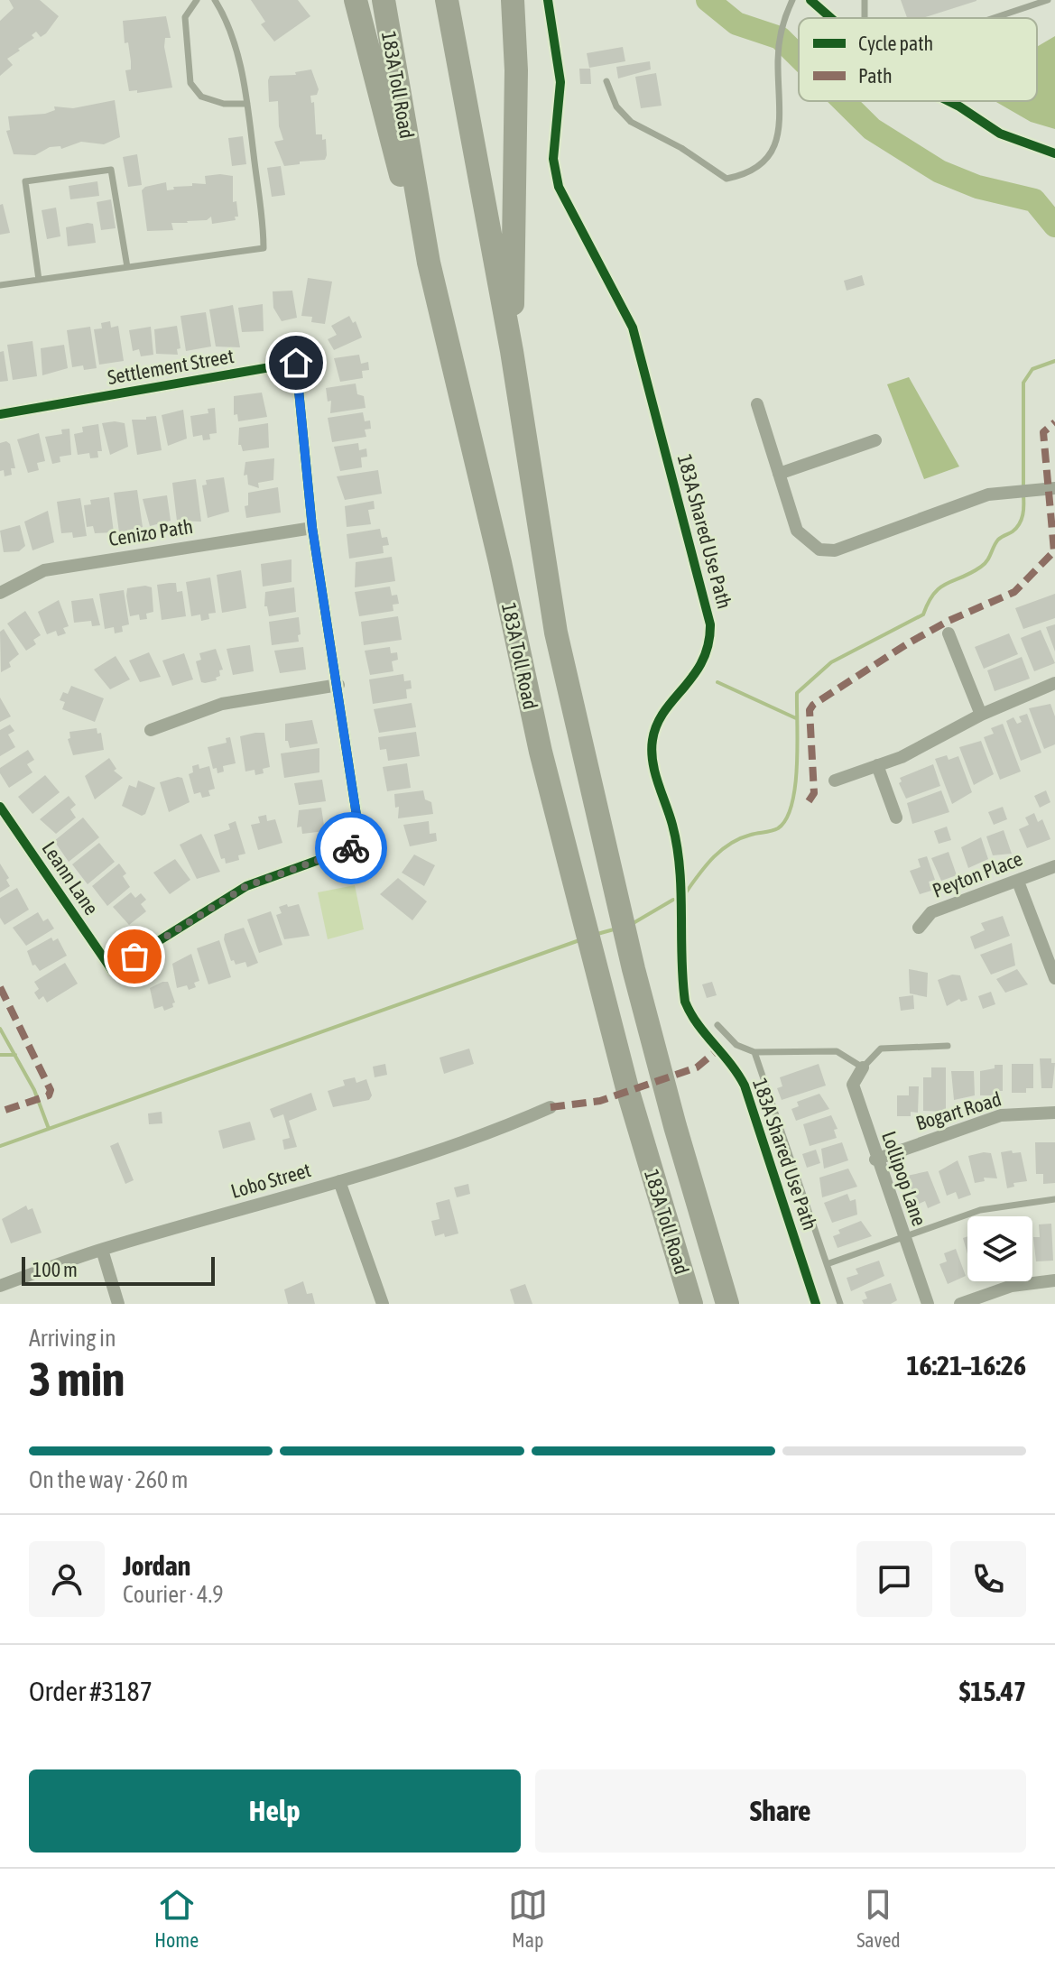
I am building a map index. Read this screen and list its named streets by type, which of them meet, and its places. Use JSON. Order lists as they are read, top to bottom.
{
  "streets": {
    "highway": ["183A Toll Road"],
    "street": [
      "Settlement Street",
      "Cenizo Path",
      "Peyton Place",
      "Leann Lane",
      "Bogart Road",
      "Lollipop Lane",
      "Lobo Street"
    ],
    "cycle path": ["183A Shared Use Path"]
  },
  "crossings": [
    ["Settlement Street", "Cenizo Path"],
    ["Settlement Street", "Leann Lane"],
    ["Bogart Road", "Lollipop Lane"]
  ],
  "legend": ["Cycle path", "Path"],
  "scale_bar": "100 m",
  "page": {
    "scale": "100 m",
    "heading": ["3 min", "Arriving in", "16:21–16:26"],
    "panel": [
      "Jordan",
      "Courier · 4.9",
      "Order #3187",
      "$15.47"
    ],
    "bar": "On the way · 260 m",
    "buttons": ["Help", "Share"],
    "tabs": ["Home", "Map", "Saved"]
  }
}
